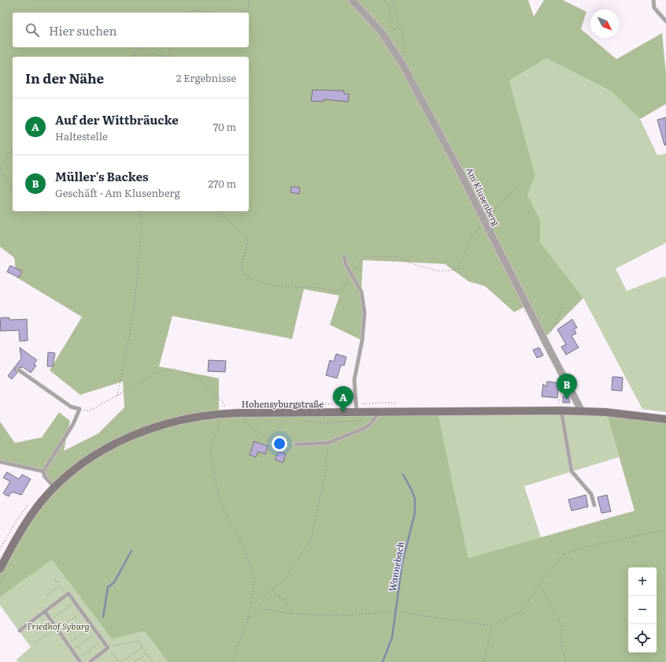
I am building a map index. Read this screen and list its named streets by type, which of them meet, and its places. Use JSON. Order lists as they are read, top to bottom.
{
  "streets": {
    "main road": ["Hohensyburgstraße"],
    "street": ["Am Klusenberg"]
  },
  "crossings": [
    ["Am Klusenberg", "Hohensyburgstraße"]
  ],
  "water": ["Wannebach"],
  "parks": ["Friedhof Syburg"],
  "north": "bottom right",
  "page": {
    "search": "Hier suchen",
    "heading": ["In der Nähe", "2 Ergebnisse"],
    "list": [
      {
        "mark": "A",
        "name": "Auf der Wittbräucke",
        "note": "Haltestelle",
        "value": "70 m"
      },
      {
        "mark": "B",
        "name": "Müller's Backes",
        "note": "Geschäft · Am Klusenberg",
        "value": "270 m"
      }
    ],
    "pins": ["B", "A"],
    "map_buttons": ["+", "−"]
  }
}
